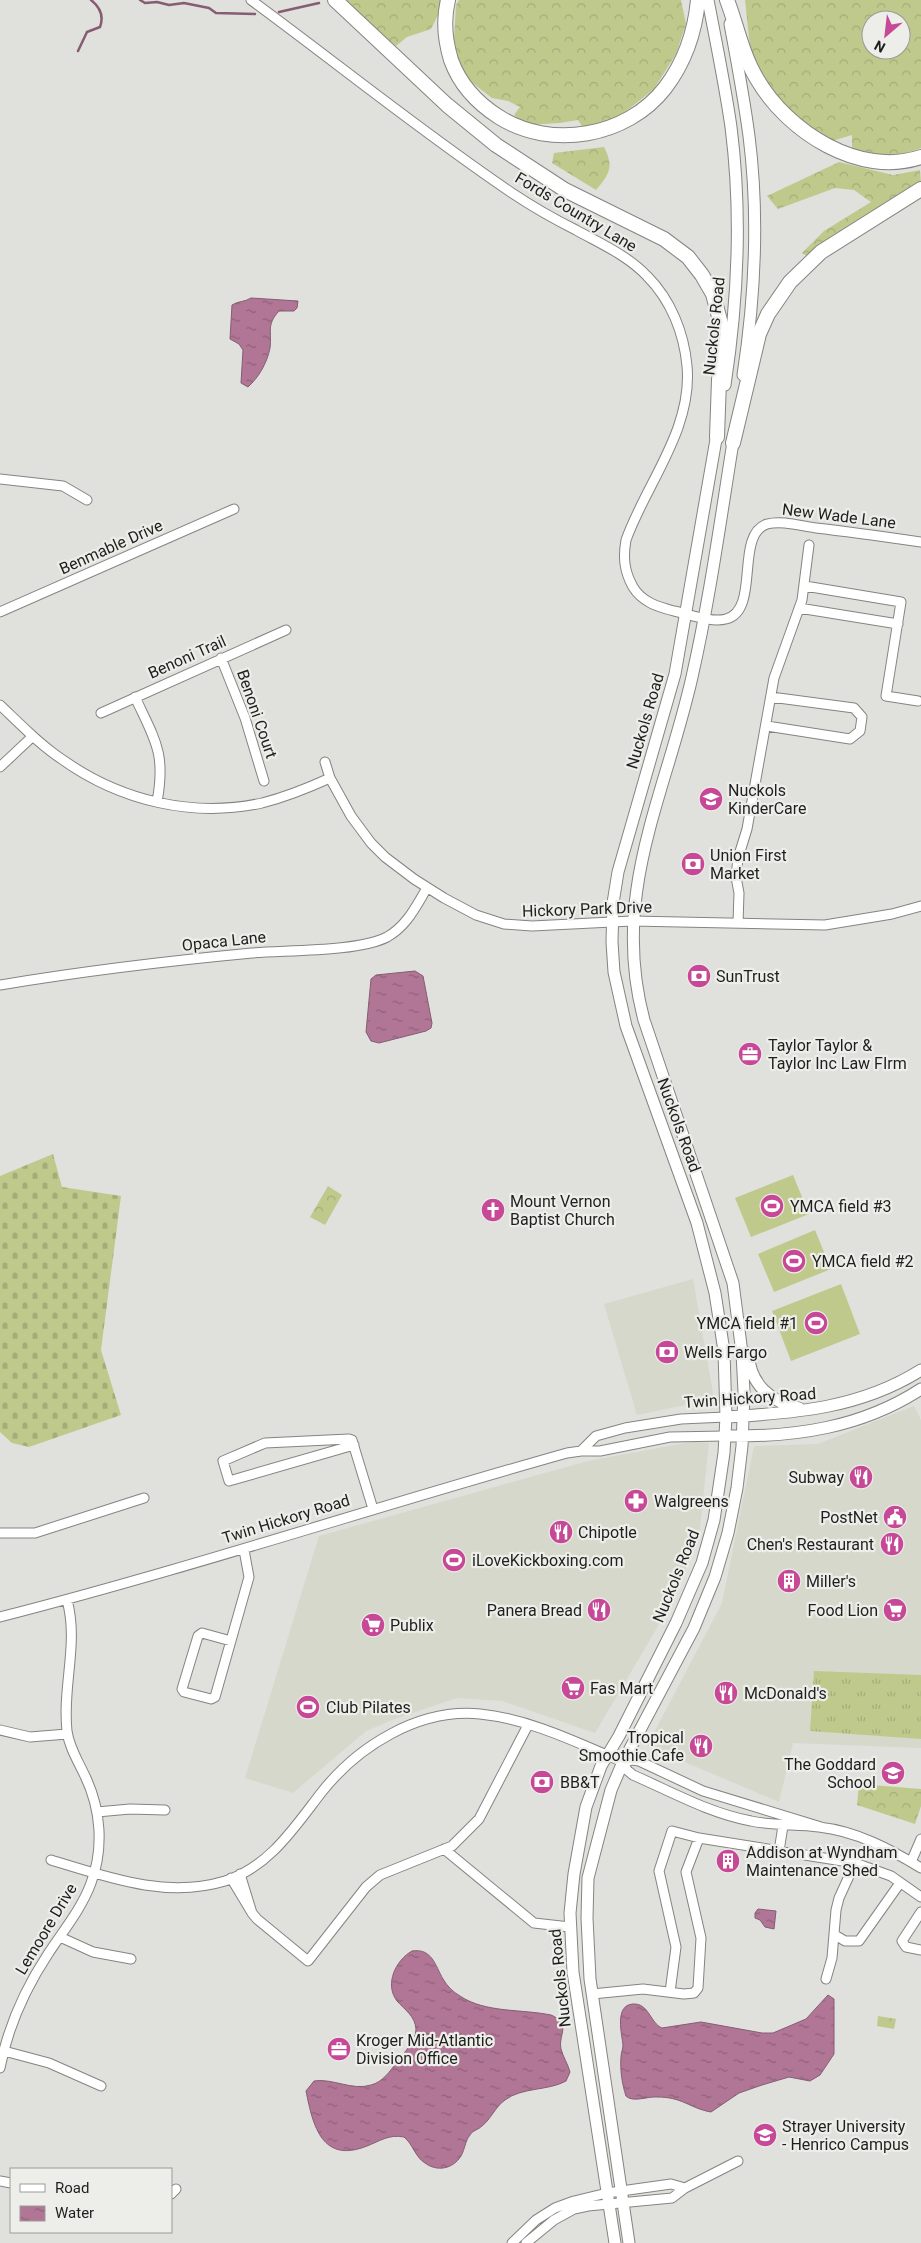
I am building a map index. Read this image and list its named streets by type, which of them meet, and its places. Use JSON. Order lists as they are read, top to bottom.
{
  "streets": {
    "main road": ["Nuckols Road", "Twin Hickory Road"],
    "street": [
      "Fords Country Lane",
      "New Wade Lane",
      "Benmable Drive",
      "Benoni Trail",
      "Benoni Court",
      "Hickory Park Drive",
      "Opaca Lane",
      "Lemoore Drive"
    ]
  },
  "crossings": [
    ["Fords Country Lane", "Nuckols Road"],
    ["Fords Country Lane", "New Wade Lane"],
    ["Nuckols Road", "New Wade Lane"],
    ["Nuckols Road", "Hickory Park Drive"],
    ["Nuckols Road", "Twin Hickory Road"],
    ["Benoni Trail", "Benoni Court"],
    ["Hickory Park Drive", "Opaca Lane"],
    ["Twin Hickory Road", "Lemoore Drive"]
  ],
  "places": {
    "school or university": ["Nuckols KinderCare", "The Goddard School", "Strayer University - Henrico Campus"],
    "bank": [
      "Union First Market",
      "SunTrust",
      "Wells Fargo",
      "BB&T"
    ],
    "office": ["Taylor Taylor & Taylor Inc Law FIrm", "Kroger Mid-Atlantic Division Office"],
    "sports": [
      "YMCA field #3",
      "YMCA field #2",
      "YMCA field #1",
      "iLoveKickboxing.com",
      "Club Pilates"
    ],
    "church": ["Mount Vernon Baptist Church"],
    "restaurant": [
      "Subway",
      "Chipotle",
      "Chen's Restaurant",
      "Panera Bread",
      "McDonald's",
      "Tropical Smoothie Cafe"
    ],
    "pharmacy": ["Walgreens"],
    "public building": ["PostNet"],
    "building": ["Miller's", "Addison at Wyndham Maintenance Shed"],
    "supermarket": ["Food Lion", "Publix", "Fas Mart"]
  },
  "legend": ["Road", "Water"],
  "north": "bottom left"
}
